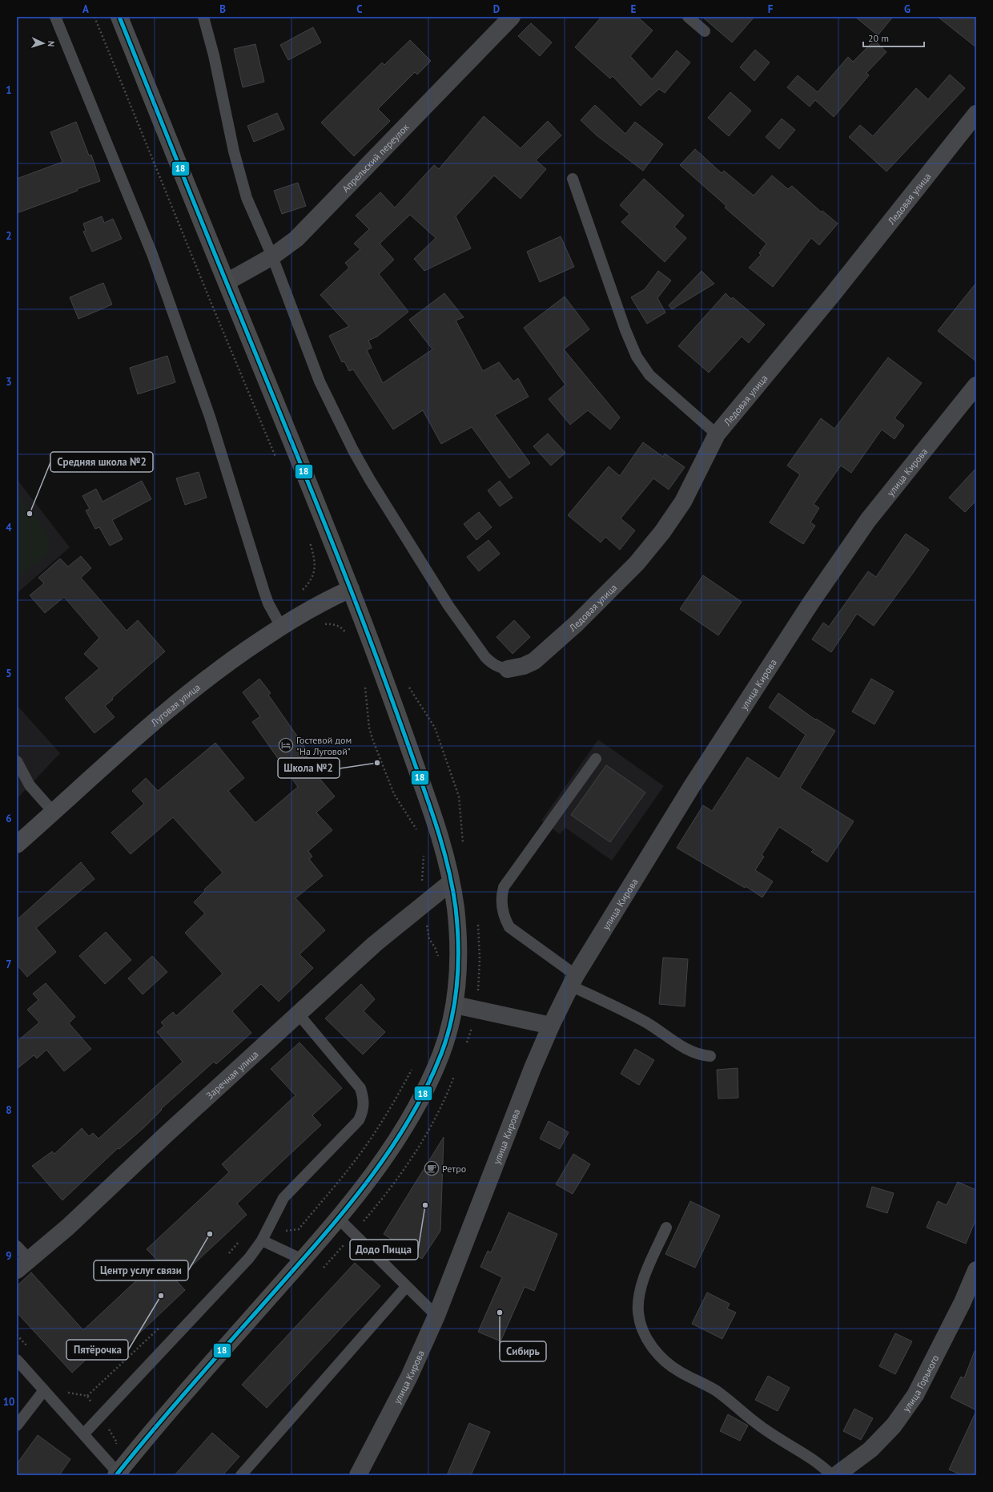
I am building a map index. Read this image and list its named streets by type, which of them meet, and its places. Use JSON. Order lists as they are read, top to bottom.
{
  "streets": {
    "street": [
      "Апрельский переулок",
      "Ледовая улица",
      "улица Кирова",
      "Луговая улица",
      "Заречная улица",
      "улица Горького"
    ]
  },
  "places": {
    "other": [
      "Средняя школа №2",
      "Школа №2",
      "Додо Пицца",
      "Центр услуг связи",
      "Пятёрочка",
      "Сибирь"
    ],
    "hotel": ["Гостевой дом \"На Луговой\""],
    "cafe": ["Ретро"]
  },
  "lines": ["transit line 18"],
  "scale_bar": "20 m",
  "north": "right",
  "grid": {
    "columns": [
      "A",
      "B",
      "C",
      "D",
      "E",
      "F",
      "G"
    ],
    "rows": [
      "1",
      "2",
      "3",
      "4",
      "5",
      "6",
      "7",
      "8",
      "9",
      "10"
    ]
  }
}
